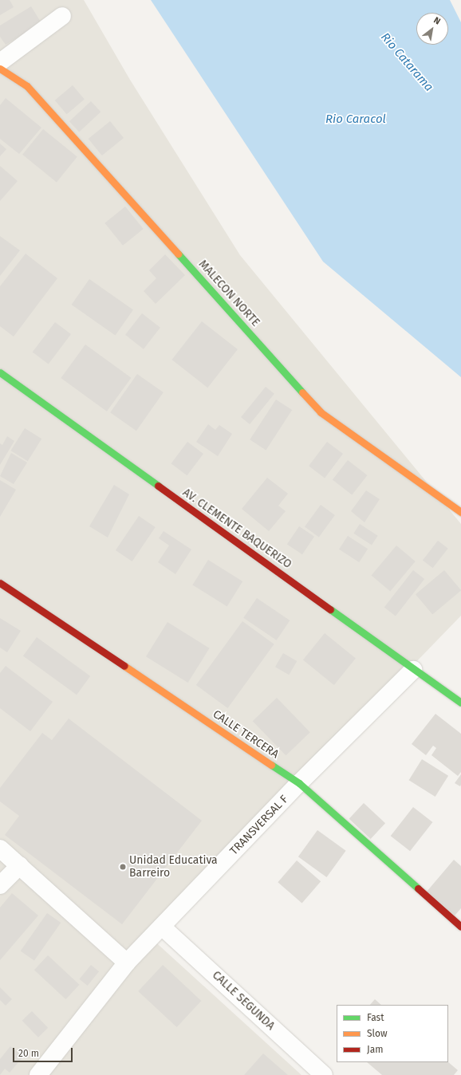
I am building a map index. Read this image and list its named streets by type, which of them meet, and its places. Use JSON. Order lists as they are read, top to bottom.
{
  "streets": {
    "main road": ["MALECON NORTE", "AV. CLEMENTE BAQUERIZO", "CALLE TERCERA"],
    "street": ["TRANSVERSAL F", "CALLE SEGUNDA"]
  },
  "crossings": [
    ["AV. CLEMENTE BAQUERIZO", "TRANSVERSAL F"],
    ["CALLE TERCERA", "TRANSVERSAL F"],
    ["TRANSVERSAL F", "CALLE SEGUNDA"]
  ],
  "water": ["Rio Catarama", "Rio Caracol"],
  "places": ["Unidad Educativa Barreiro"],
  "legend": ["Fast", "Slow", "Jam"],
  "scale_bar": "20 m",
  "north": "top right"
}
